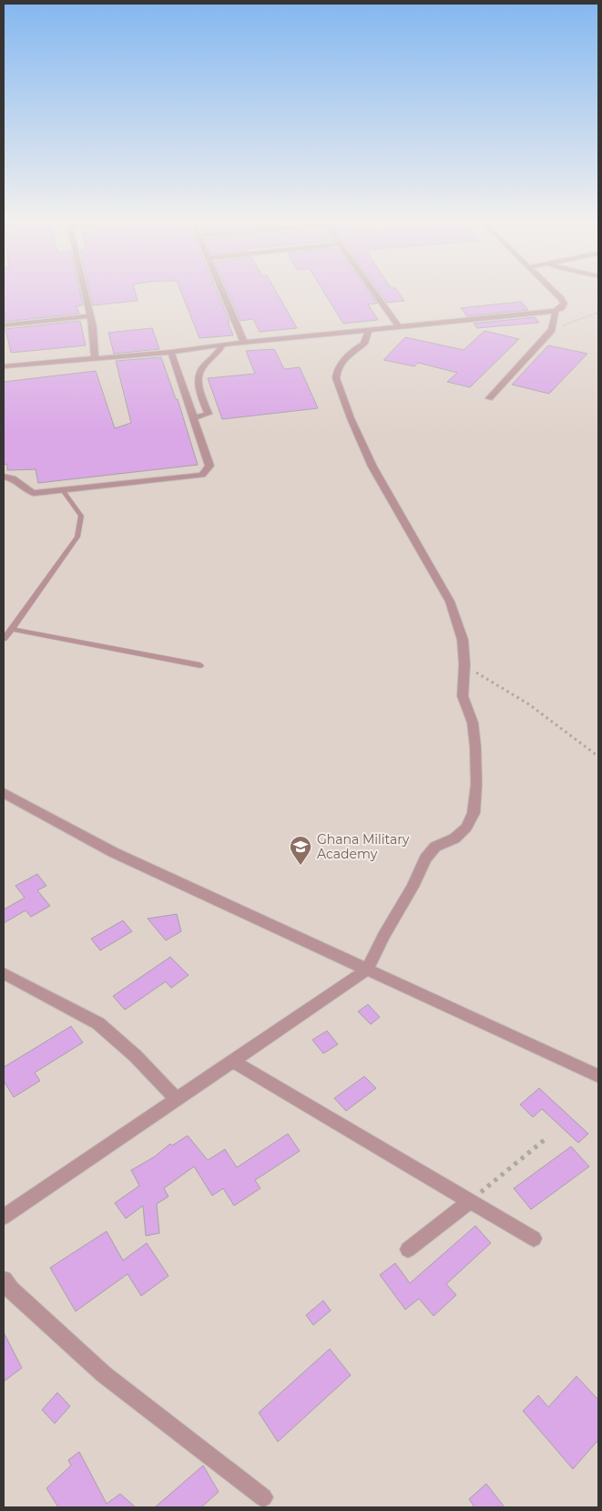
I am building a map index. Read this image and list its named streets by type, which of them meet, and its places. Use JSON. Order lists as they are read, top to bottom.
{
  "places": {
    "school or university": ["Ghana Military Academy"]
  }
}
